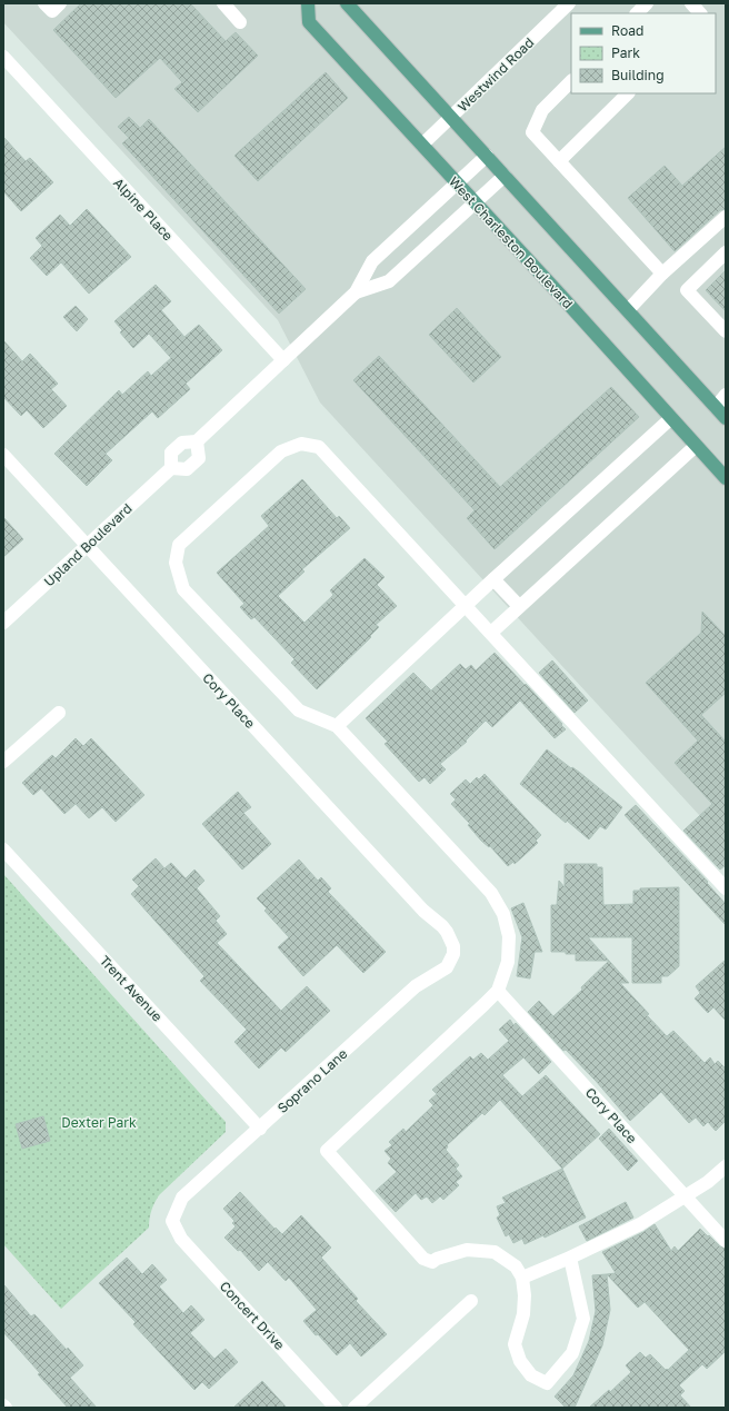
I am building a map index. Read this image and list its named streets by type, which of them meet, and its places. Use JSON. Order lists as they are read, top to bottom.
{
  "streets": {
    "main road": ["West Charleston Boulevard"],
    "street": [
      "Westwind Road",
      "Alpine Place",
      "Upland Boulevard",
      "Cory Place",
      "Trent Avenue",
      "Soprano Lane",
      "Concert Drive"
    ]
  },
  "crossings": [
    ["Westwind Road", "West Charleston Boulevard"],
    ["Upland Boulevard", "Cory Place"],
    ["Cory Place", "Soprano Lane"],
    ["Trent Avenue", "Soprano Lane"],
    ["Soprano Lane", "Concert Drive"]
  ],
  "parks": ["Dexter Park"],
  "legend": ["Road", "Park", "Building"]
}
